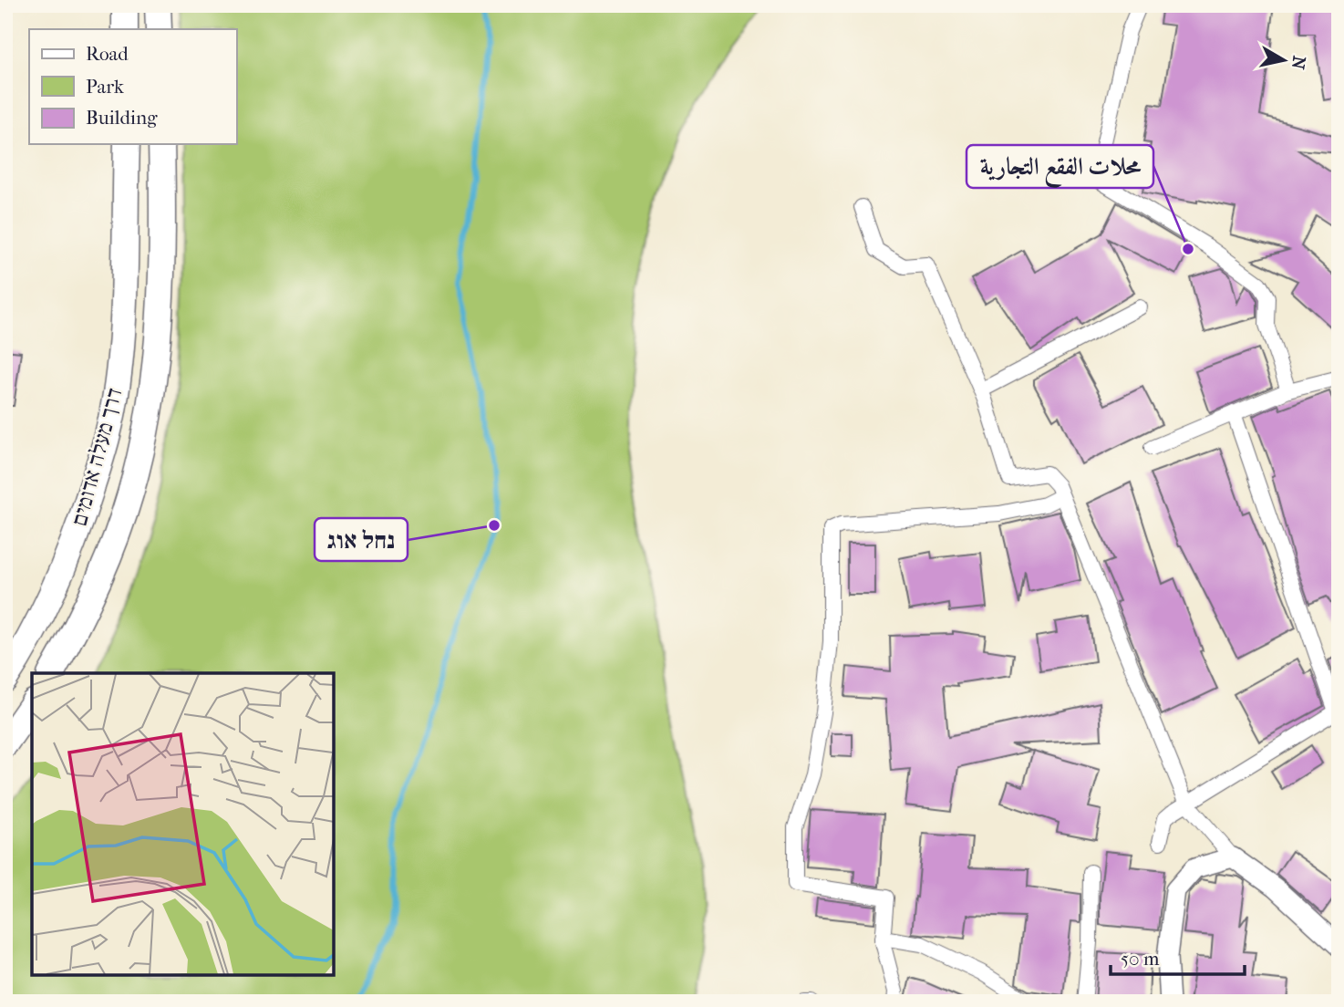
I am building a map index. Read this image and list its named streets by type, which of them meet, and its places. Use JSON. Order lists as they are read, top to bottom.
{
  "streets": {
    "highway": ["דרך מעלה אדומים"]
  },
  "places": ["محلات الفقع التجارية", "נחל אוג"],
  "legend": ["Road", "Park", "Building"],
  "scale_bar": "50 m",
  "north": "right"
}
